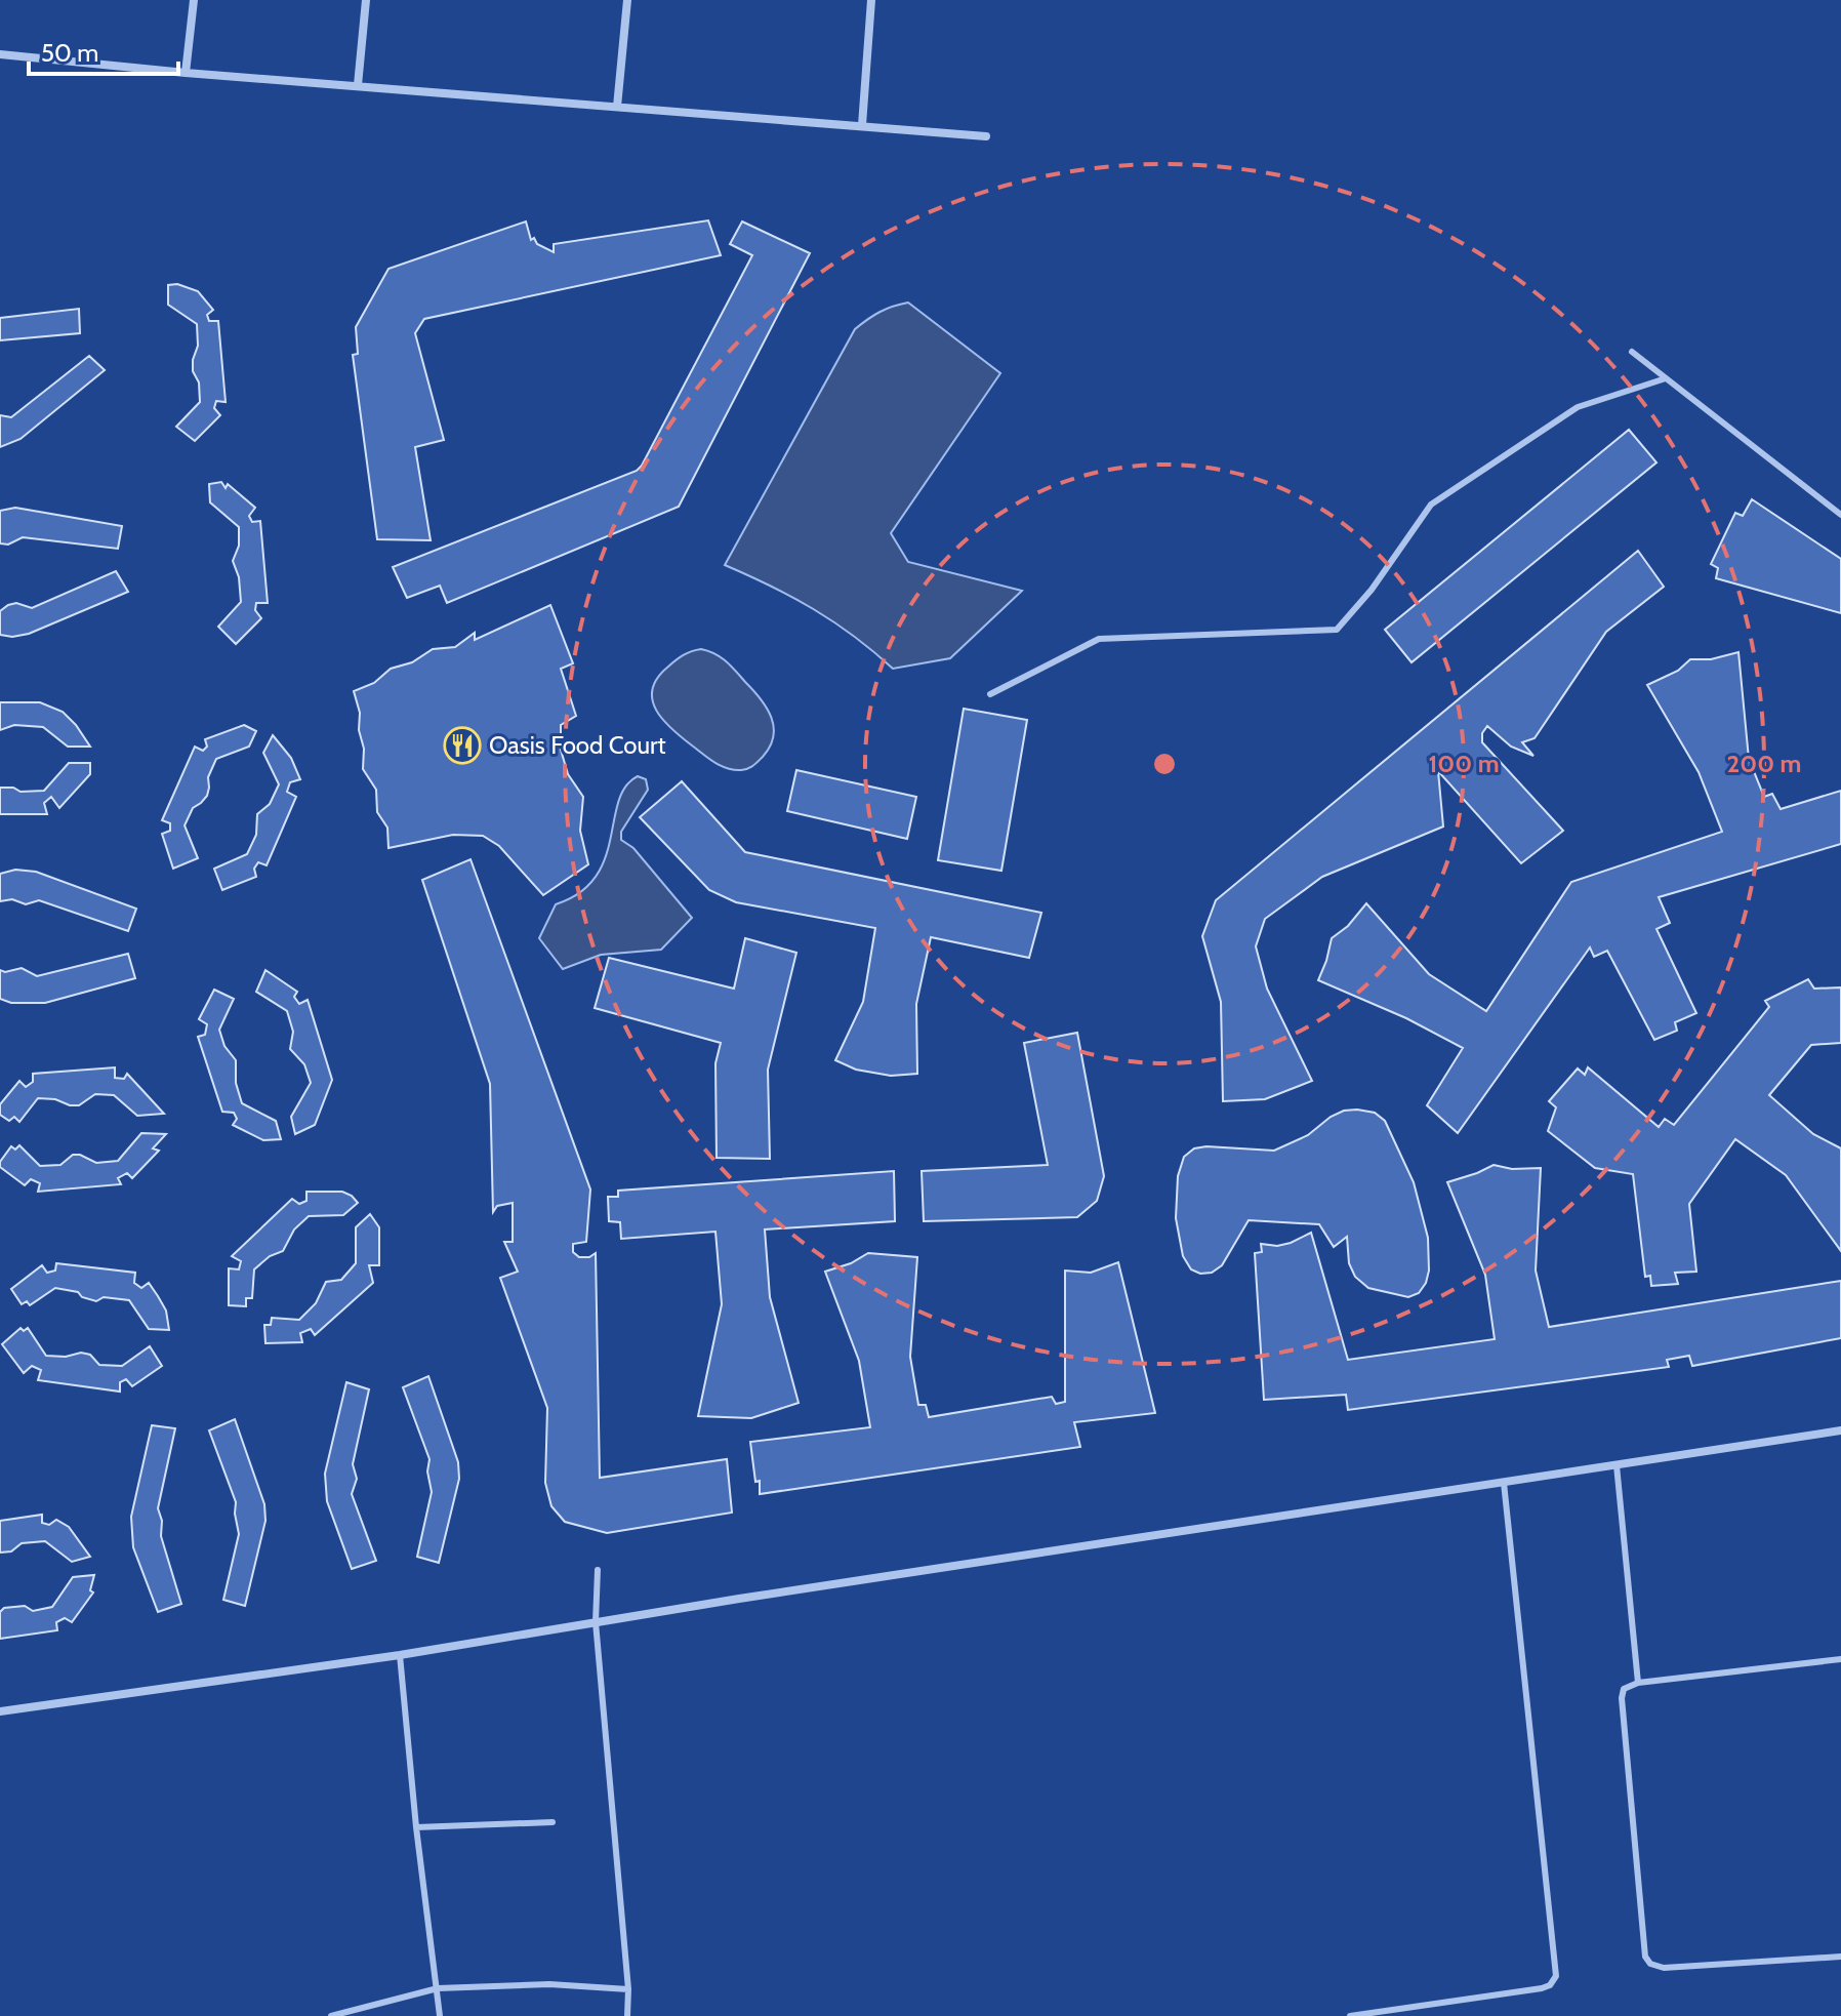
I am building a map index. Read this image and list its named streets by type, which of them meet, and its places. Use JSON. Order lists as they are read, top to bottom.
{
  "places": {
    "restaurant": ["Oasis Food Court"]
  },
  "scale_bar": "50 m",
  "rings": ["100 m", "200 m"]
}
